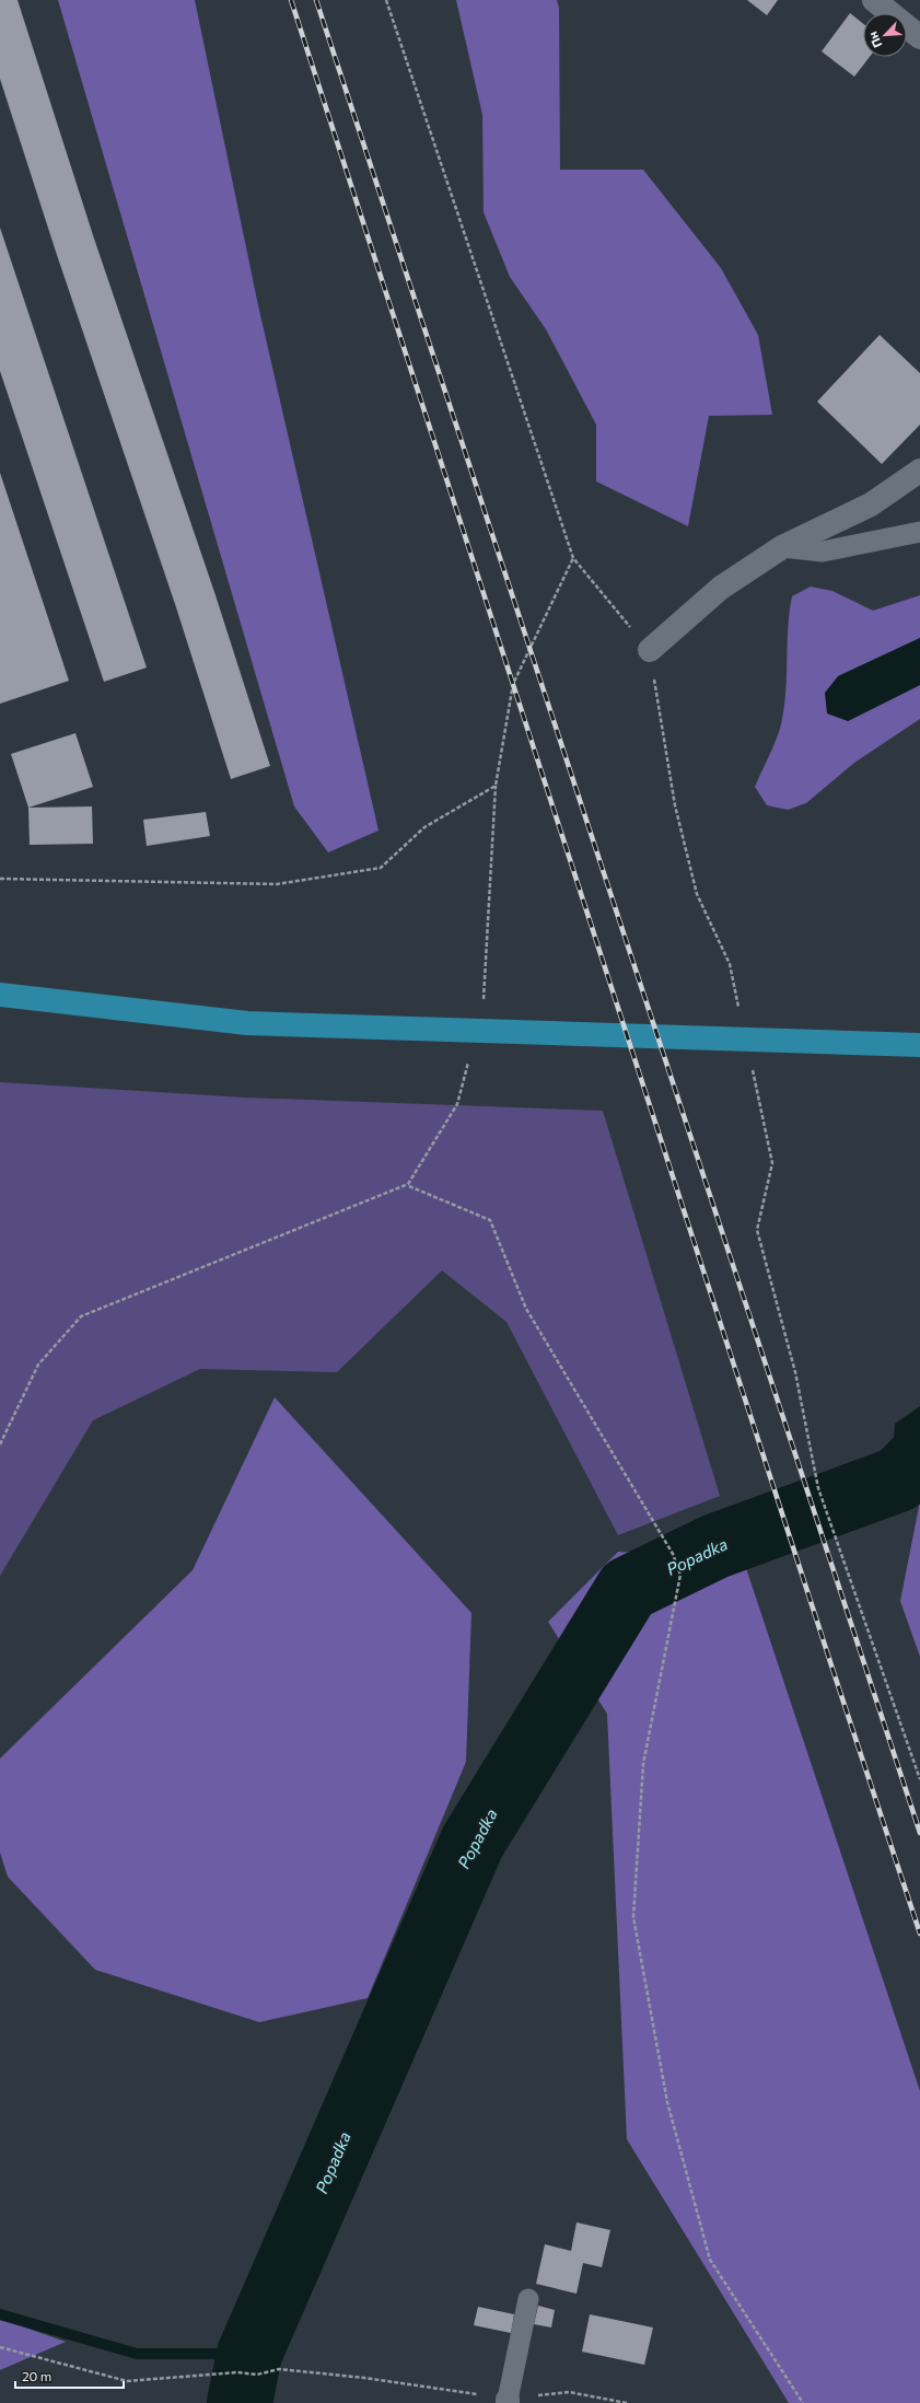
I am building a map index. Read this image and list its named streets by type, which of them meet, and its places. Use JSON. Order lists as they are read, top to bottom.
{
  "water": ["Popadka"],
  "scale_bar": "20 m",
  "north": "bottom left"
}
